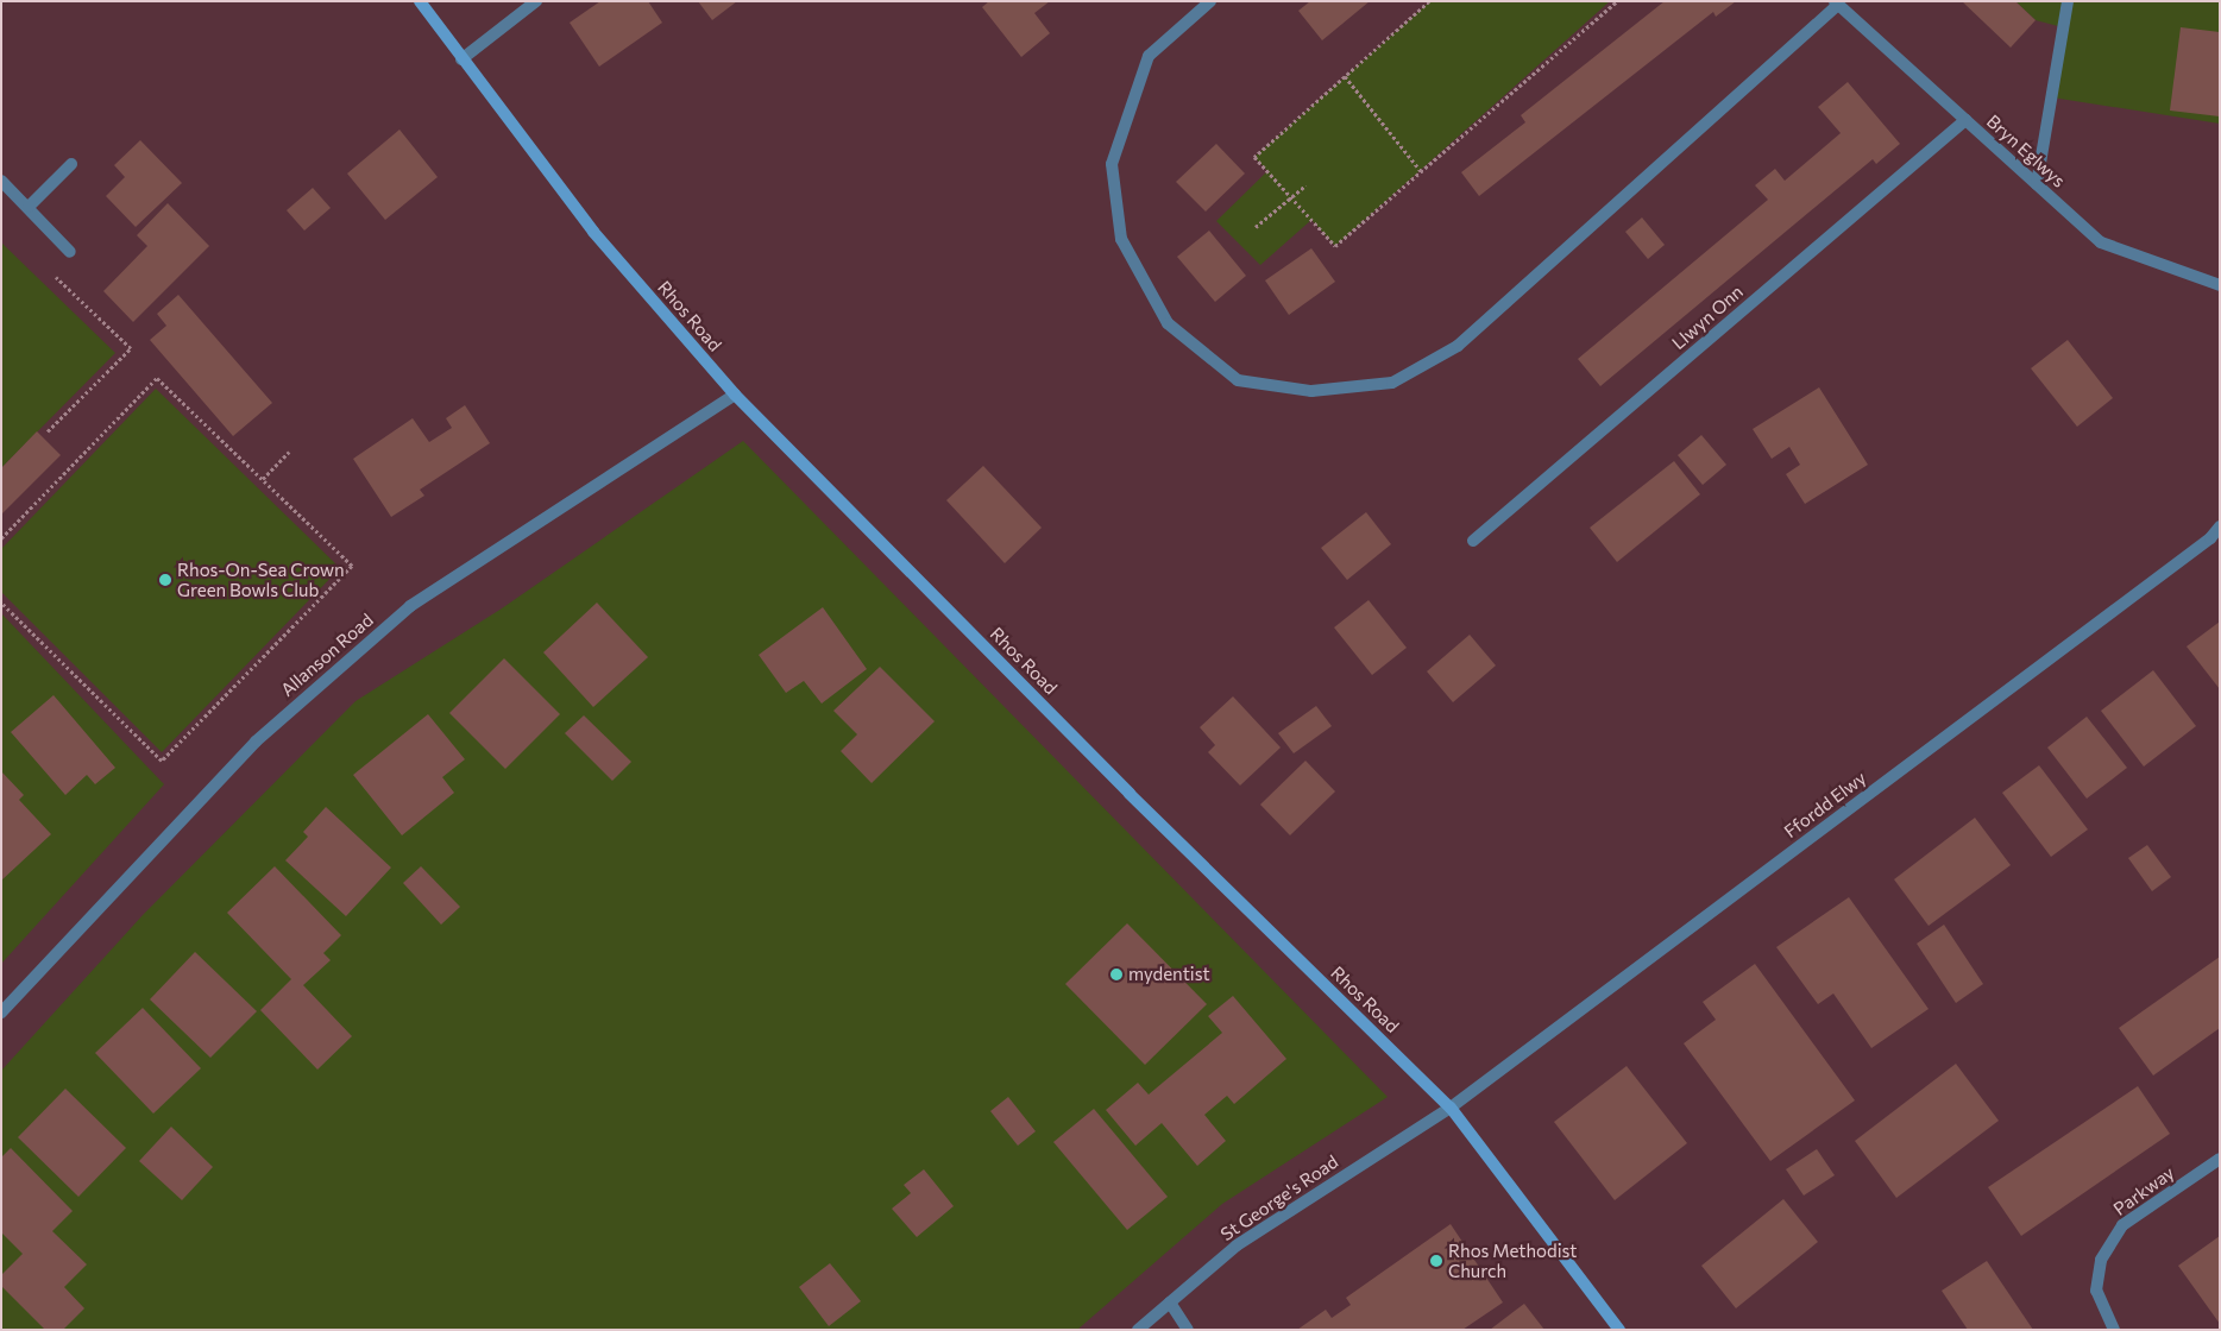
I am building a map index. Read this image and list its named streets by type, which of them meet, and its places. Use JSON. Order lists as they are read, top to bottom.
{
  "streets": {
    "main road": ["Rhos Road"],
    "street": [
      "Bryn Eglwys",
      "Llwyn Onn",
      "Allanson Road",
      "Ffordd Elwy",
      "Parkway",
      "St George's Road"
    ]
  },
  "crossings": [
    ["Bryn Eglwys", "Llwyn Onn"],
    ["Rhos Road", "Allanson Road"],
    ["Rhos Road", "Ffordd Elwy"],
    ["Rhos Road", "St George's Road"],
    ["Ffordd Elwy", "St George's Road"]
  ],
  "places": ["Rhos-On-Sea Crown Green Bowls Club", "mydentist", "Rhos Methodist Church"]
}
